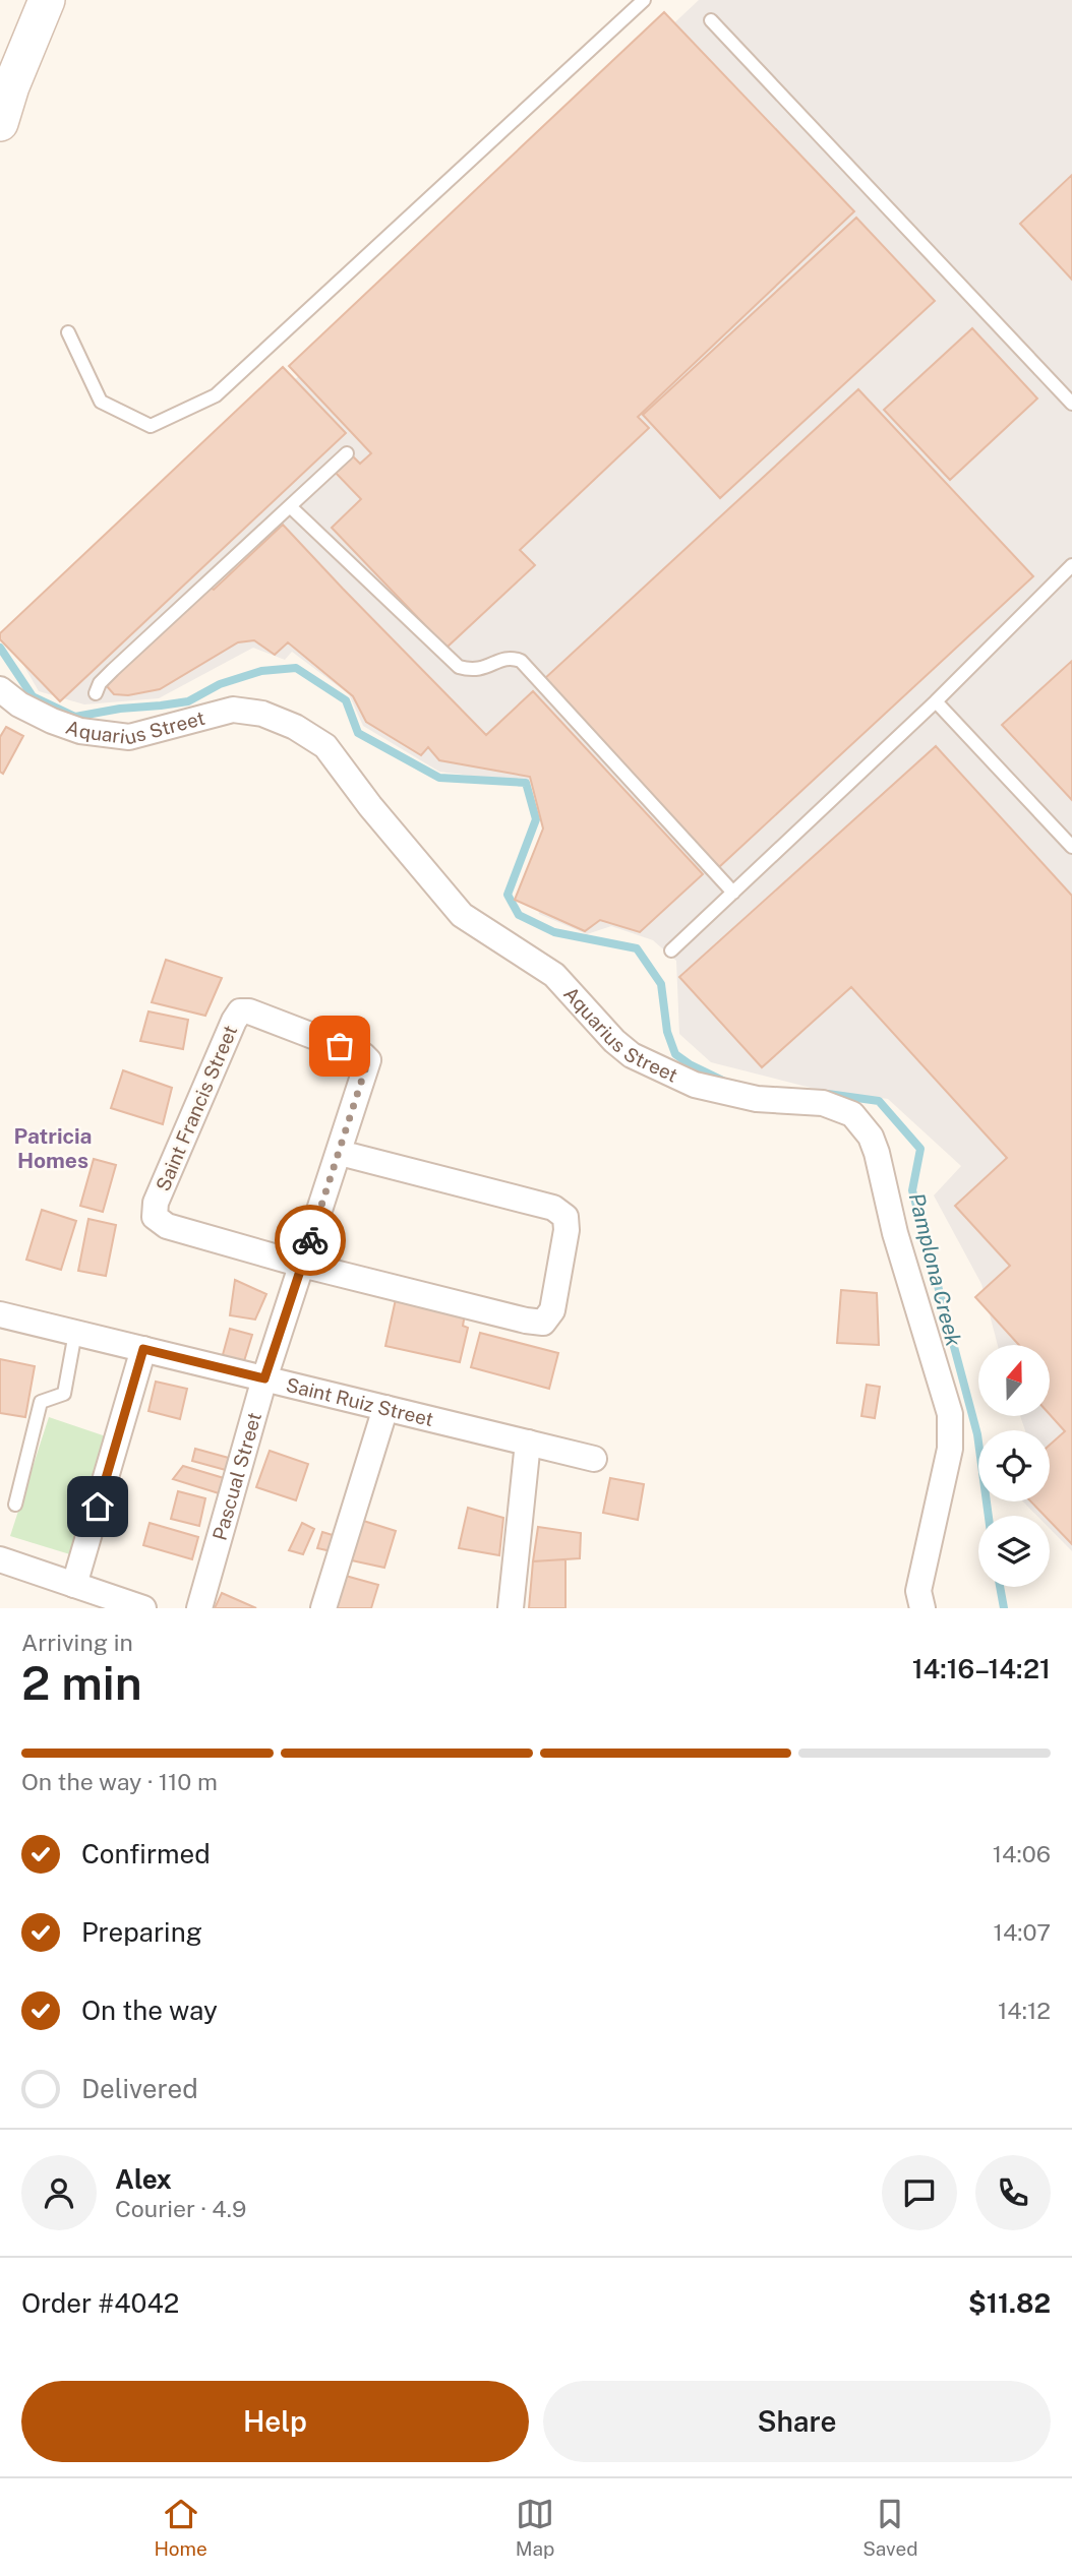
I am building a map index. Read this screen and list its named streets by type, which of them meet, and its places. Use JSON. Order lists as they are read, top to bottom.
{
  "streets": {
    "street": [
      "Aquarius Street",
      "Saint Francis Street",
      "Saint Ruiz Street",
      "Pascual Street"
    ]
  },
  "crossings": [
    ["Saint Francis Street", "Pascual Street"],
    ["Saint Ruiz Street", "Pascual Street"]
  ],
  "districts": ["Patricia Homes"],
  "water": ["Pamplona Creek"],
  "north": "top",
  "page": {
    "heading": ["2 min", "Arriving in", "14:16–14:21"],
    "panel": [
      "Alex",
      "Courier · 4.9",
      "Order #4042",
      "$11.82"
    ],
    "bar": "On the way · 110 m",
    "list": [
      ["Confirmed", "14:06"],
      ["Preparing", "14:07"],
      ["On the way", "14:12"],
      "Delivered"
    ],
    "buttons": ["Help", "Share"],
    "tabs": ["Home", "Map", "Saved"]
  }
}
